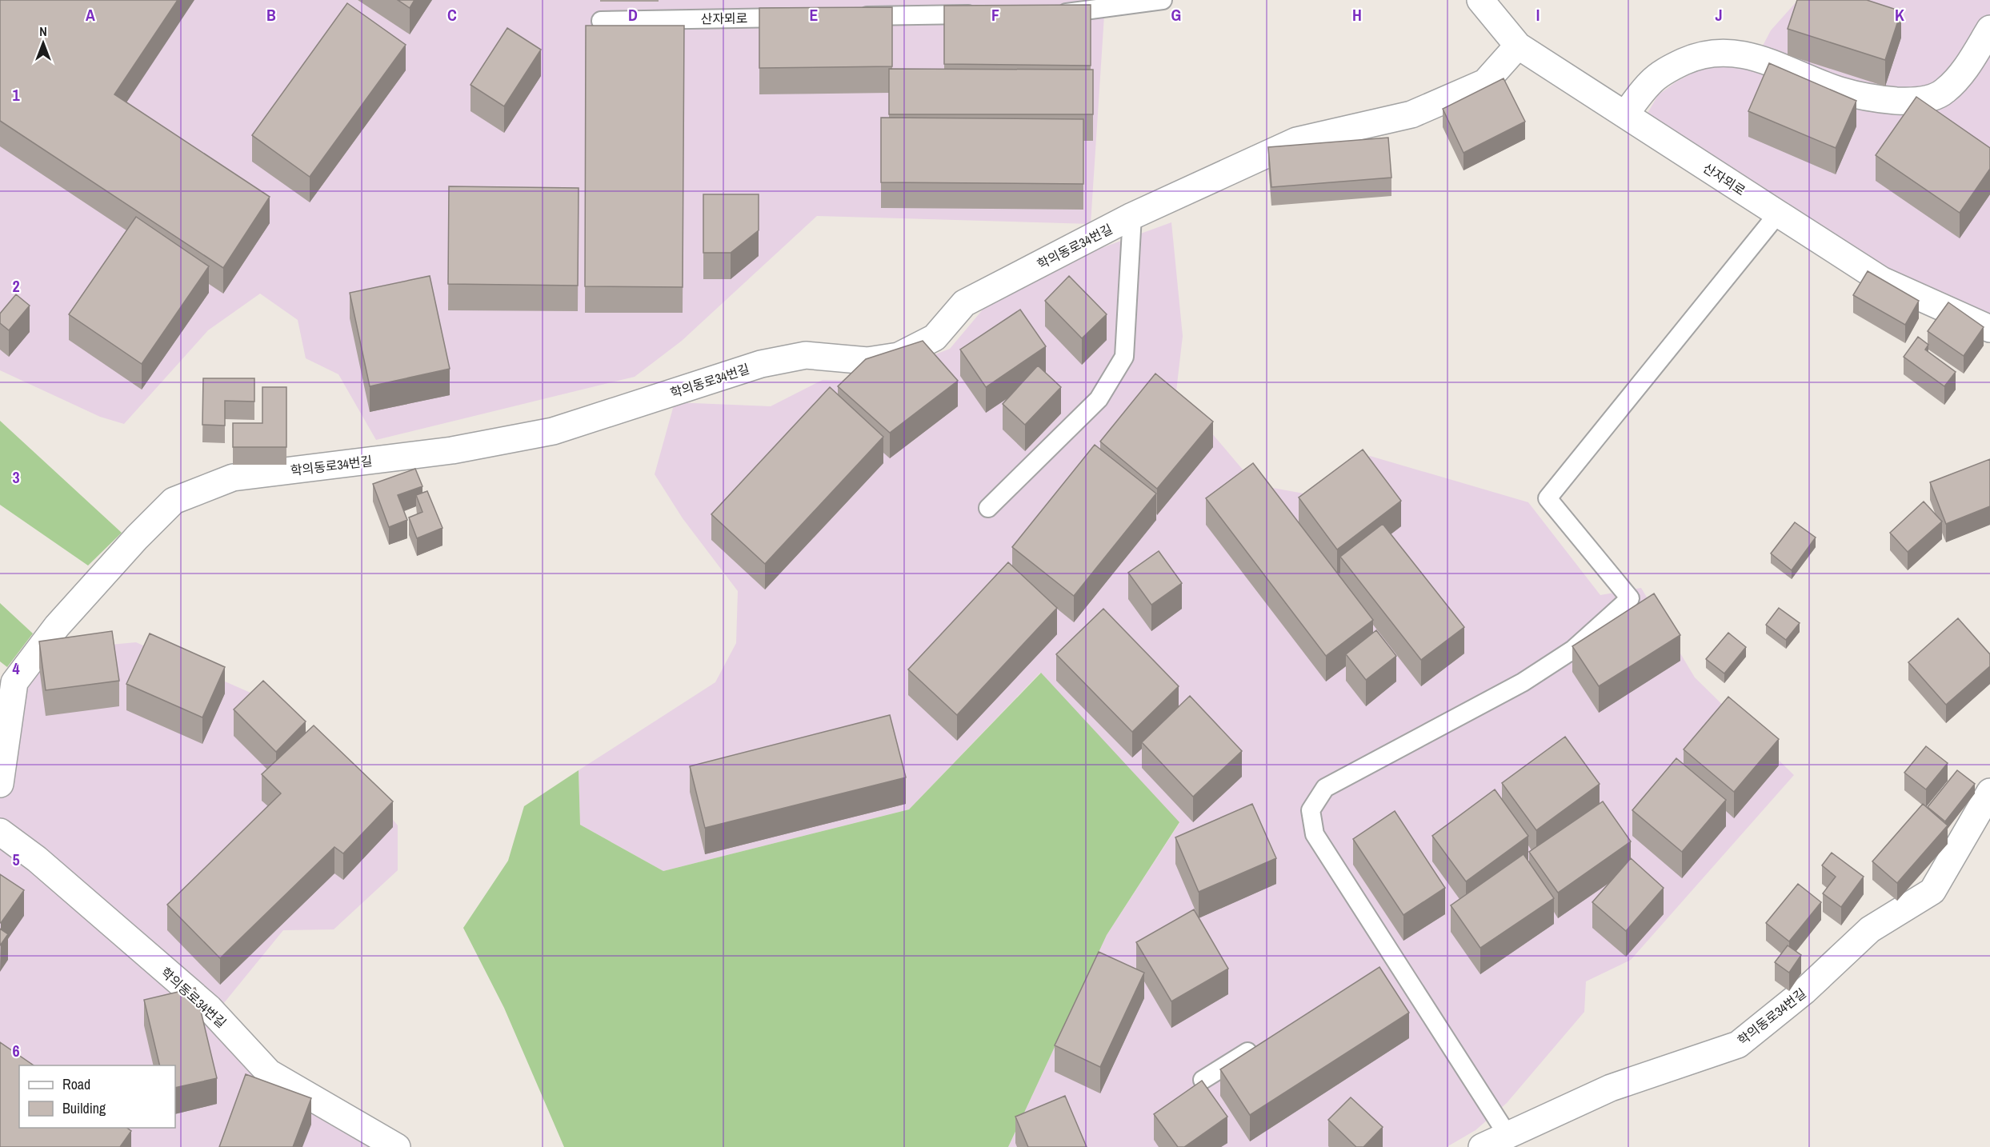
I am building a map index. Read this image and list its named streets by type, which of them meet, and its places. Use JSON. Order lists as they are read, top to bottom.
{
  "streets": {
    "street": ["산자뫼로", "학의동로34번길"]
  },
  "crossings": [
    ["산자뫼로", "학의동로34번길"]
  ],
  "legend": ["Road", "Building"],
  "north": "top",
  "grid": {
    "columns": [
      "A",
      "B",
      "C",
      "D",
      "E",
      "F",
      "G",
      "H",
      "I",
      "J",
      "K"
    ],
    "rows": [
      "1",
      "2",
      "3",
      "4",
      "5",
      "6"
    ]
  }
}
